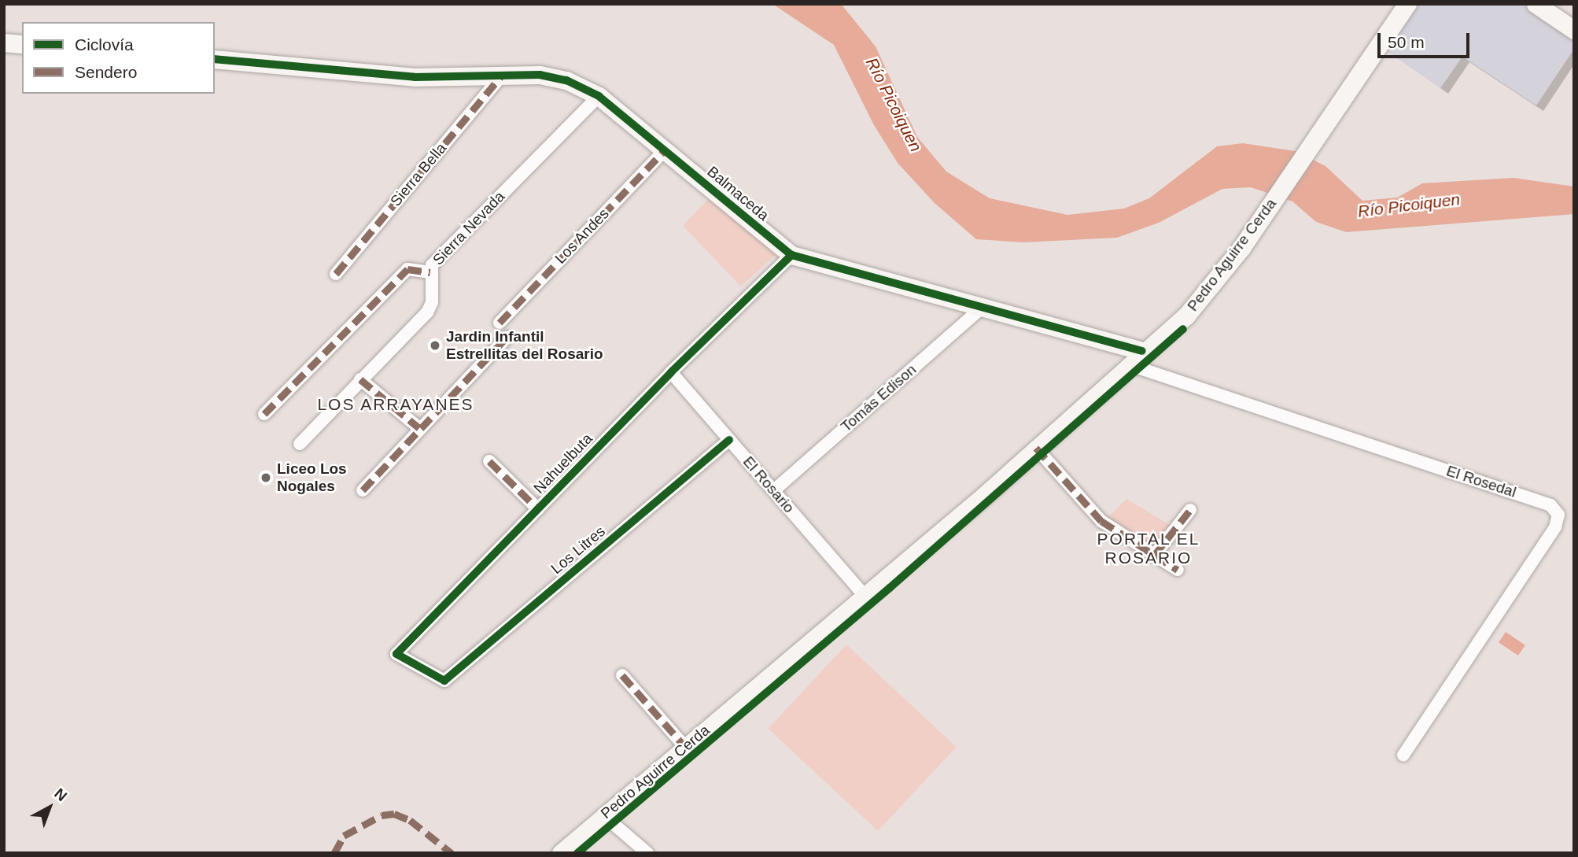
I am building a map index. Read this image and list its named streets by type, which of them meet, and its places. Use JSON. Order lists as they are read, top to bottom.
{
  "streets": {
    "main road": ["Balmaceda", "Pedro Aguirre Cerda"],
    "street": [
      "Sierra Bella",
      "Sierra Nevada",
      "Los Andes",
      "Tomás Edison",
      "Nahuelbuta",
      "El Rosedal",
      "El Rosario",
      "Los Litres"
    ]
  },
  "crossings": [
    ["Sierra Bella", "Balmaceda"],
    ["Balmaceda", "Sierra Nevada"],
    ["Balmaceda", "Los Andes"],
    ["Balmaceda", "Pedro Aguirre Cerda"],
    ["Balmaceda", "Tomás Edison"],
    ["Balmaceda", "Nahuelbuta"],
    ["Pedro Aguirre Cerda", "El Rosedal"],
    ["Pedro Aguirre Cerda", "El Rosario"],
    ["Tomás Edison", "El Rosario"],
    ["Nahuelbuta", "El Rosario"],
    ["Nahuelbuta", "Los Litres"],
    ["El Rosario", "Los Litres"]
  ],
  "districts": ["LOS ARRAYANES", "PORTAL EL ROSARIO"],
  "water": ["Río Picoiquen"],
  "places": ["Jardin Infantil Estrellitas del Rosario", "Liceo Los Nogales"],
  "legend": ["Ciclovía", "Sendero"],
  "scale_bar": "50 m",
  "north": "top right"
}
